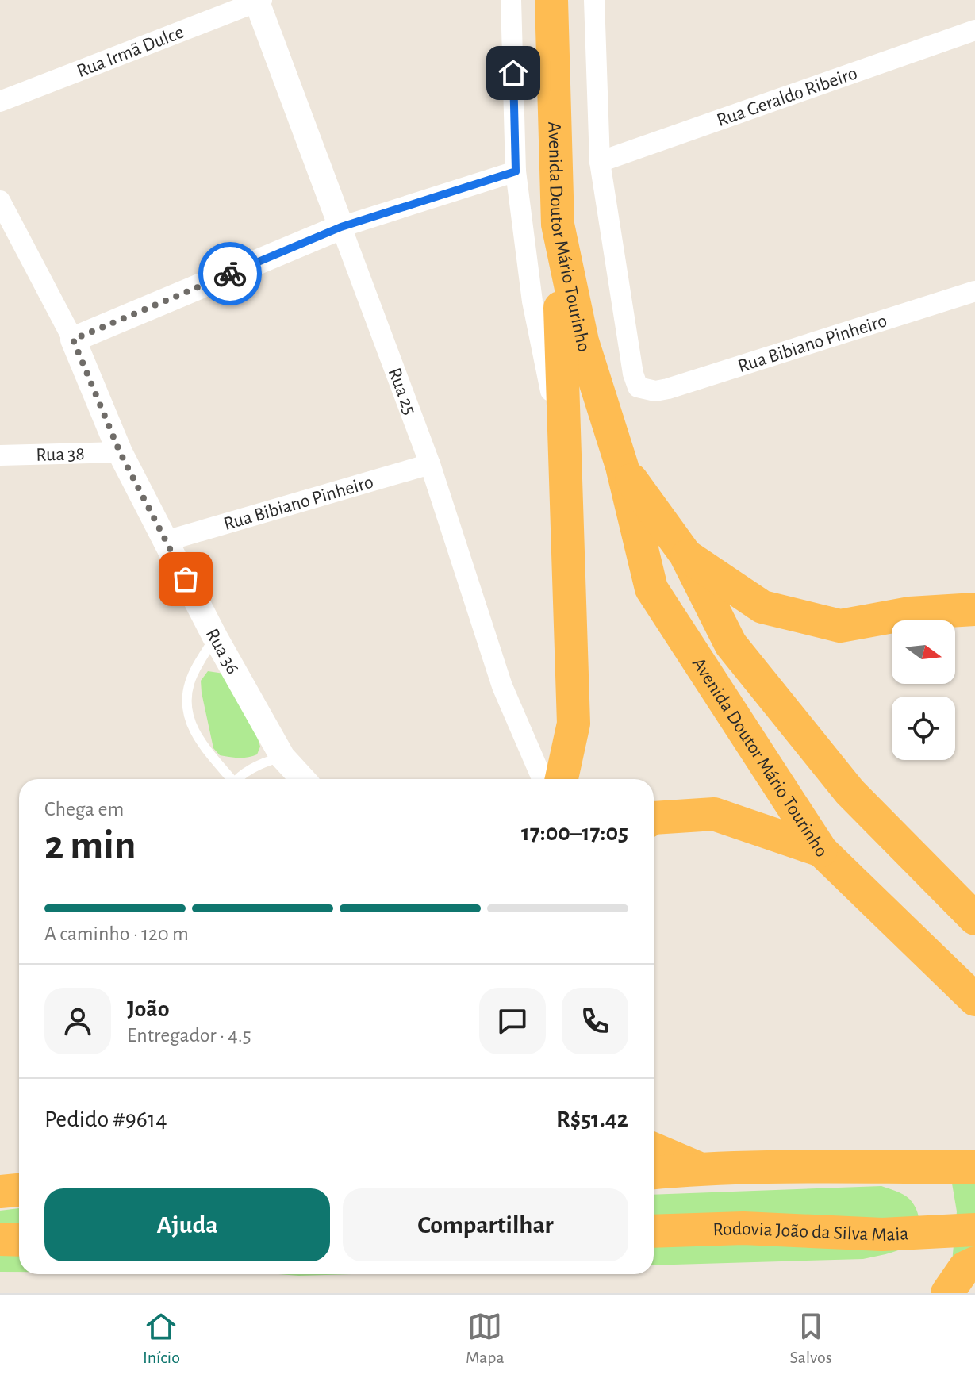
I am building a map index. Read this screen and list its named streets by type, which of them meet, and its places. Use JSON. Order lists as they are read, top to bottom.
{
  "streets": {
    "highway": ["Avenida Doutor Mário Tourinho", "Rodovia João da Silva Maia"],
    "street": [
      "Rua Irmã Dulce",
      "Rua Geraldo Ribeiro",
      "Rua Bibiano Pinheiro",
      "Rua 25",
      "Rua 38",
      "Rua 36"
    ]
  },
  "crossings": [
    ["Rua Irmã Dulce", "Rua 25"],
    ["Rua Geraldo Ribeiro", "Avenida Doutor Mário Tourinho"],
    ["Avenida Doutor Mário Tourinho", "Rua Bibiano Pinheiro"],
    ["Rua Bibiano Pinheiro", "Rua 25"],
    ["Rua Bibiano Pinheiro", "Rua 36"],
    ["Rua 38", "Rua 36"]
  ],
  "north": "right",
  "page": {
    "heading": ["2 min", "Chega em", "17:00–17:05"],
    "panel": [
      "João",
      "Entregador · 4.5",
      "Pedido #9614",
      "R$51.42"
    ],
    "bar": "A caminho · 120 m",
    "buttons": ["Ajuda", "Compartilhar"],
    "tabs": ["Início", "Mapa", "Salvos"]
  }
}
